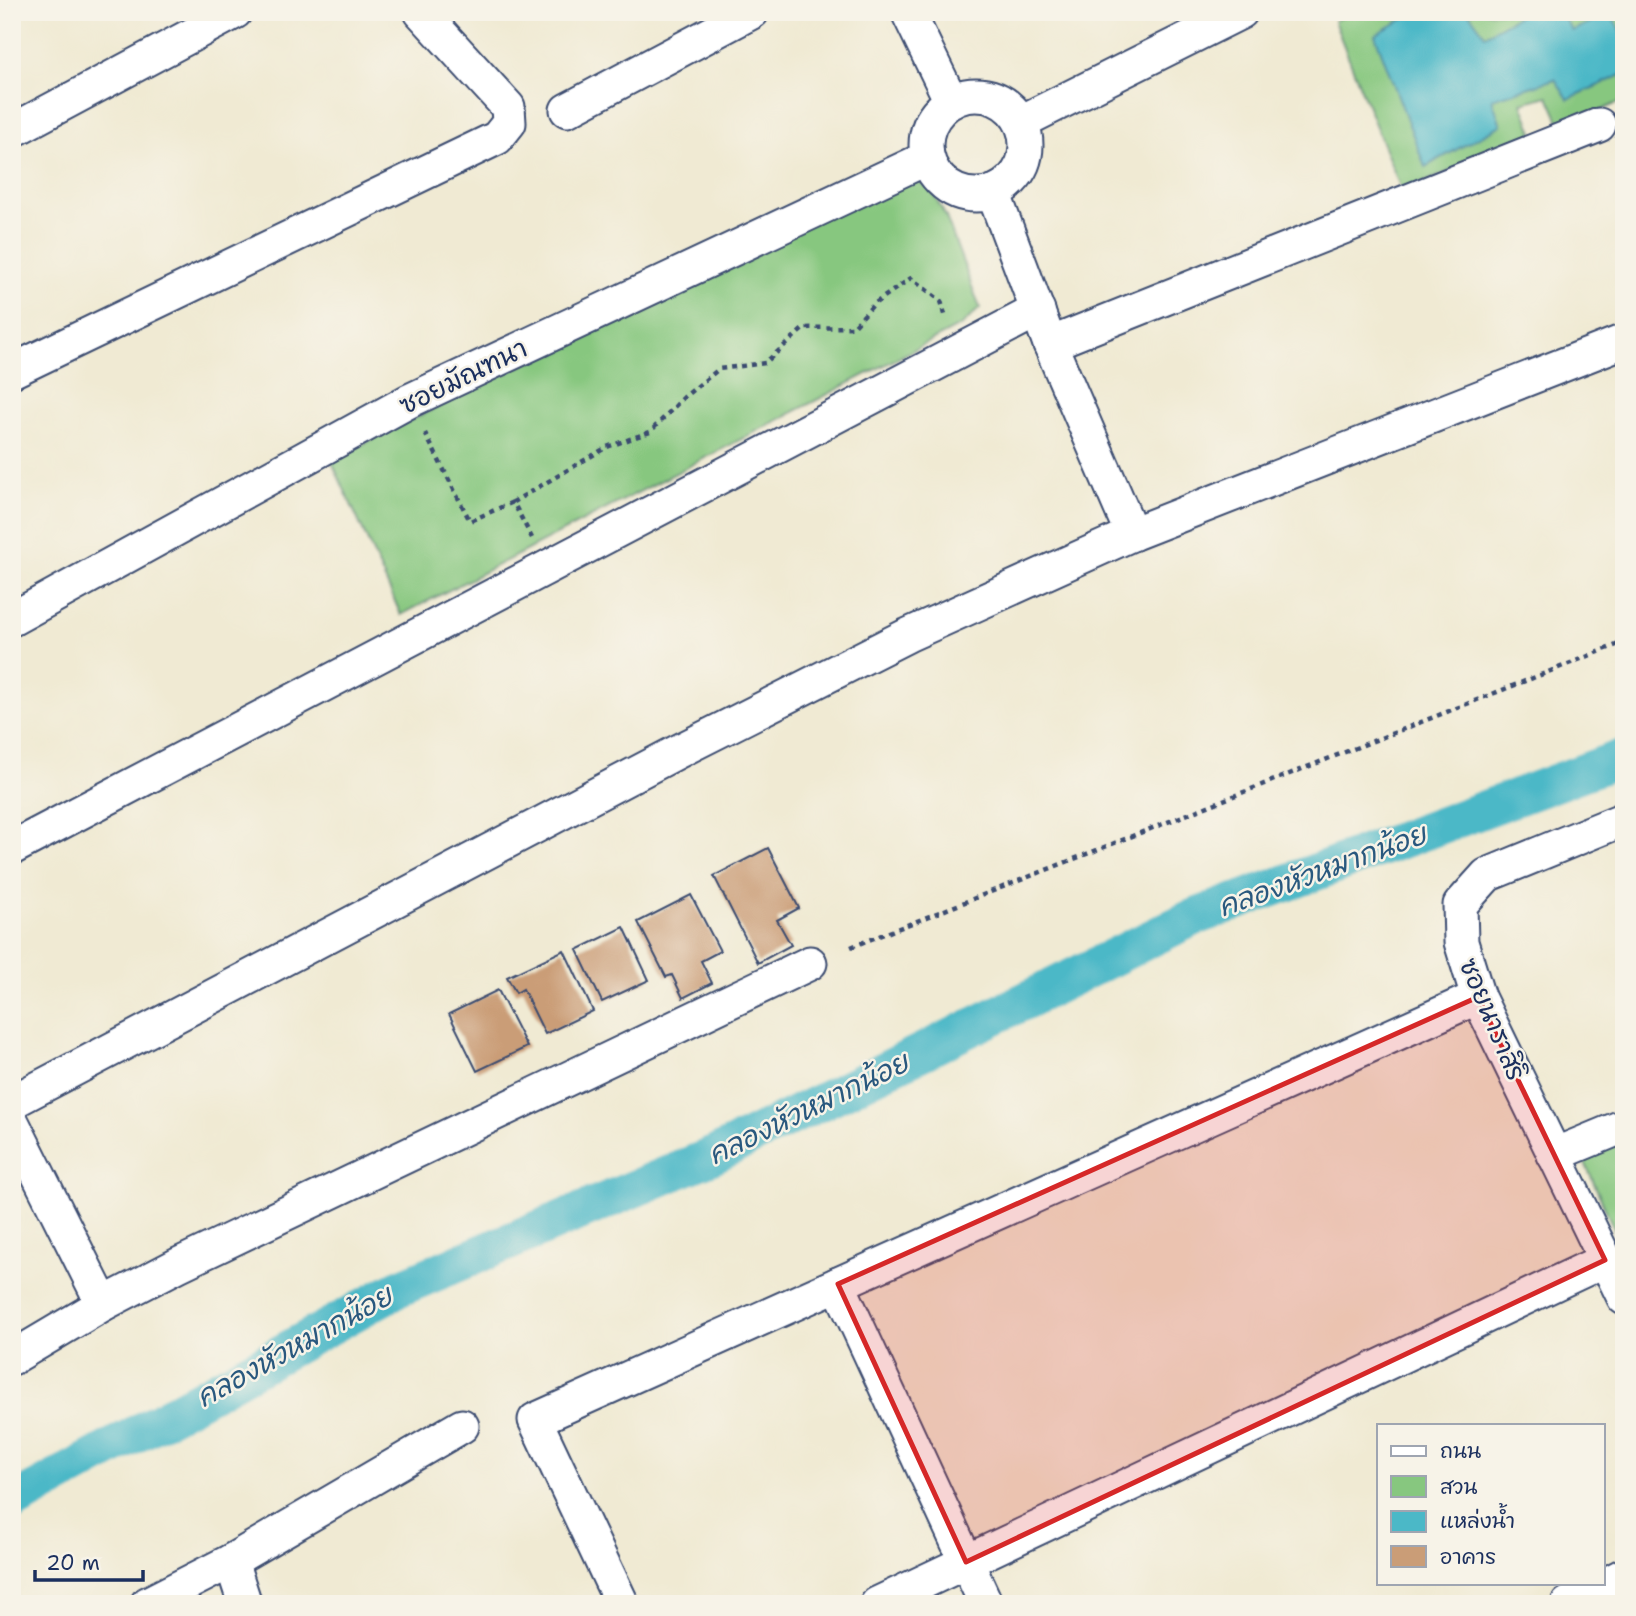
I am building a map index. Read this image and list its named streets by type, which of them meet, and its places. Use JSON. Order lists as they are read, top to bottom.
{
  "streets": {
    "street": ["ซอยมัณฑนา", "ซอยนาราสิริ"]
  },
  "water": ["คลองหัวหมากน้อย"],
  "legend": [
    "ถนน",
    "สวน",
    "แหล่งน้ำ",
    "อาคาร"
  ],
  "scale_bar": "20 m"
}
